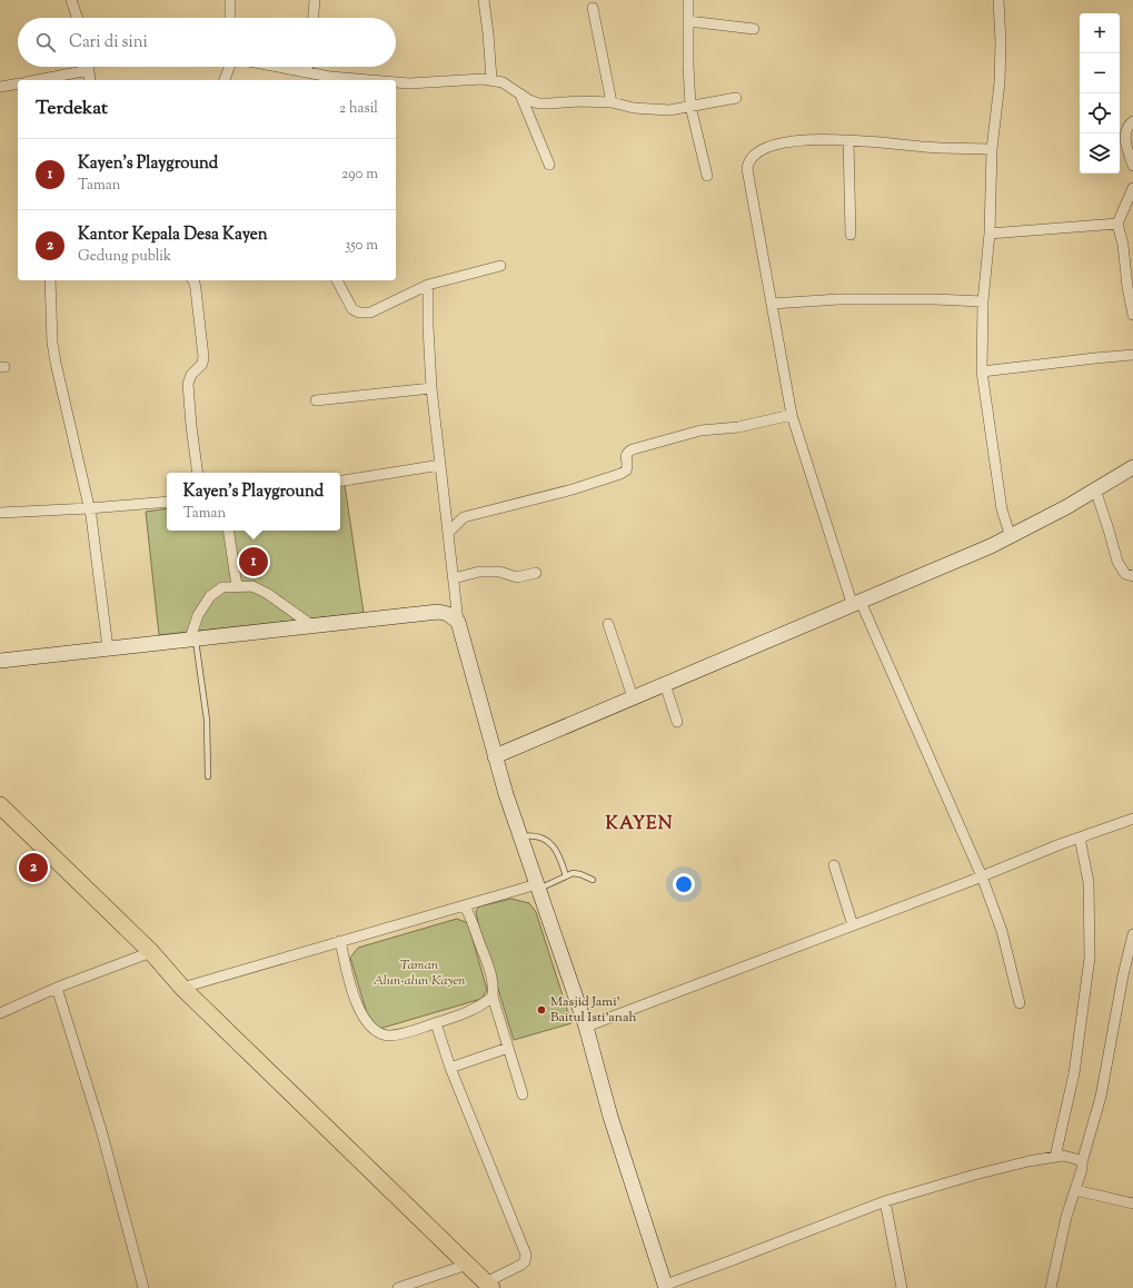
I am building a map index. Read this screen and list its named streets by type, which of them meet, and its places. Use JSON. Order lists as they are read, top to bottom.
{
  "districts": ["KAYEN"],
  "parks": ["Taman Alun-alun Kayen"],
  "places": ["Masjid Jami' Baitul Isti'anah"],
  "page": {
    "map_buttons": ["+", "−"],
    "search": "Cari di sini",
    "heading": ["Terdekat", "2 hasil"],
    "list": [
      {
        "mark": "1",
        "name": "Kayen's Playground",
        "note": "Taman",
        "value": "290 m"
      },
      {
        "mark": "2",
        "name": "Kantor Kepala Desa Kayen",
        "note": "Gedung publik",
        "value": "350 m"
      }
    ],
    "popup": ["Kayen's Playground", "Taman"],
    "pins": ["1", "2"]
  }
}
